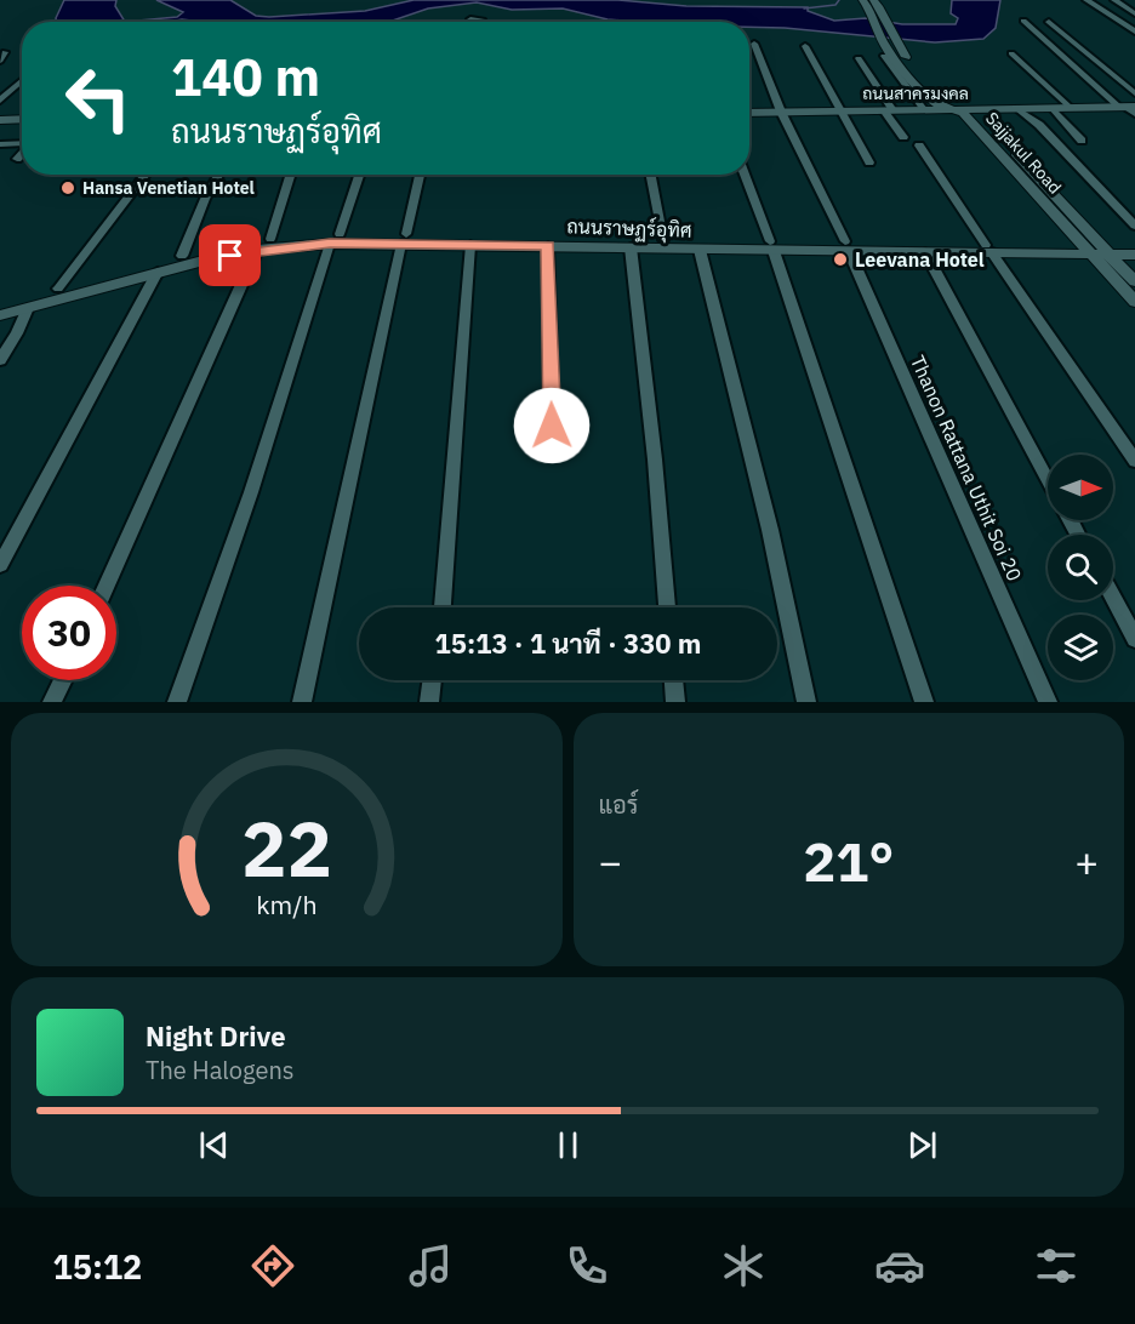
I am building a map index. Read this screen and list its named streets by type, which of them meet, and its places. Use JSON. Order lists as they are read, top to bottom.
{
  "streets": {
    "street": [
      "ถนนสาครมงคล",
      "Sajjakul Road",
      "ถนนราษฏร์อุทิศ",
      "Thanon Rattana Uthit Soi 20"
    ]
  },
  "crossings": [
    ["ถนนสาครมงคล", "Sajjakul Road"],
    ["ถนนสาครมงคล", "Thanon Rattana Uthit Soi 20"],
    ["Sajjakul Road", "ถนนราษฏร์อุทิศ"],
    ["ถนนราษฏร์อุทิศ", "Thanon Rattana Uthit Soi 20"]
  ],
  "places": ["Hansa Venetian Hotel", "Leevana Hotel"],
  "north": "right",
  "page": {
    "turn": ["140 m", "ถนนราษฏร์อุทิศ"],
    "limit": "30",
    "trip": "15:13 · 1 นาที · 330 m",
    "tile": "แอร์",
    "heat": ["−", "21°", "+"],
    "song": ["Night Drive", "The Halogens"],
    "tabs": "15:12",
    "gauge": ["22", "km/h"]
  }
}
